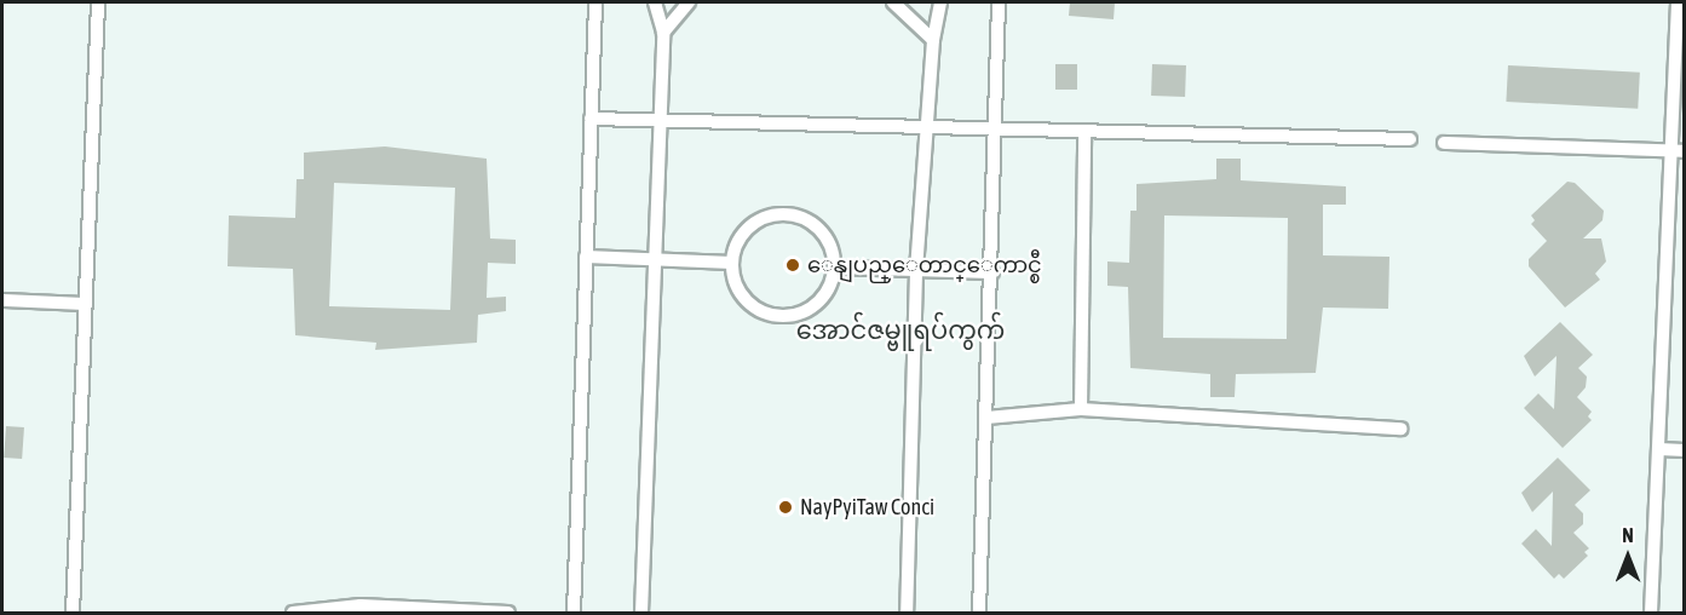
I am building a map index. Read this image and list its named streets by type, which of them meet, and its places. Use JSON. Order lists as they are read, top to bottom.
{
  "districts": ["အောင်ဇမ္ဗူရပ်ကွက်"],
  "places": ["ေနျပည္ေတာင္ေကာင္စီ", "NayPyiTaw Conci"],
  "north": "top"
}
